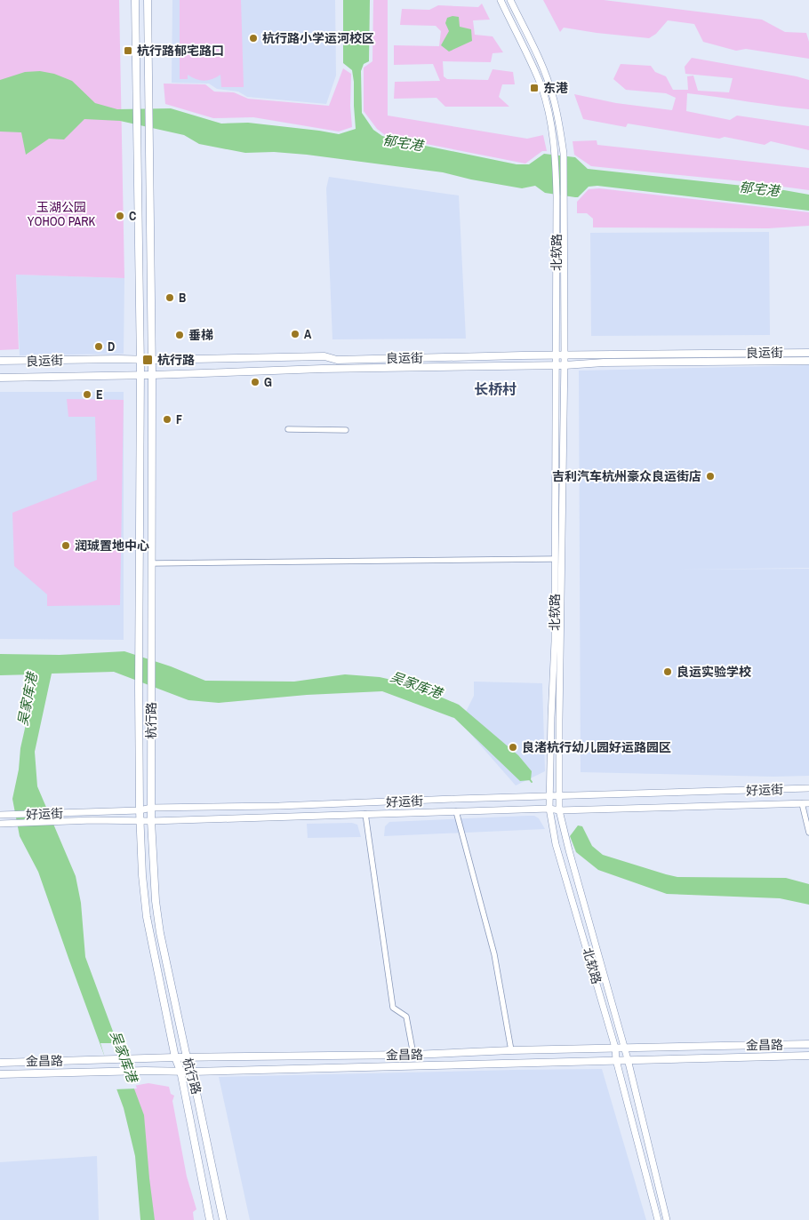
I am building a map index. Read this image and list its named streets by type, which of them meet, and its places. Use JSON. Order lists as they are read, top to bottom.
{
  "streets": {
    "main road": ["良运街", "杭行路", "金昌路"],
    "street": ["北软路", "好运街"]
  },
  "crossings": [
    ["北软路", "良运街"],
    ["北软路", "好运街"],
    ["北软路", "金昌路"],
    ["良运街", "杭行路"],
    ["杭行路", "好运街"],
    ["杭行路", "金昌路"]
  ],
  "districts": ["长桥村"],
  "water": ["郁宅港", "吴家库港"],
  "parks": ["玉湖公园 YOHOO PARK"],
  "places": {
    "other": [
      "杭行路小学运河校区",
      "C",
      "B",
      "A",
      "垂梯",
      "D",
      "G",
      "E",
      "F",
      "吉利汽车杭州豪众良运街店",
      "润珹置地中心",
      "良运实验学校",
      "良渚杭行幼儿园好运路园区"
    ],
    "transit": ["杭行路郁宅路口", "东港", "杭行路"]
  }
}
